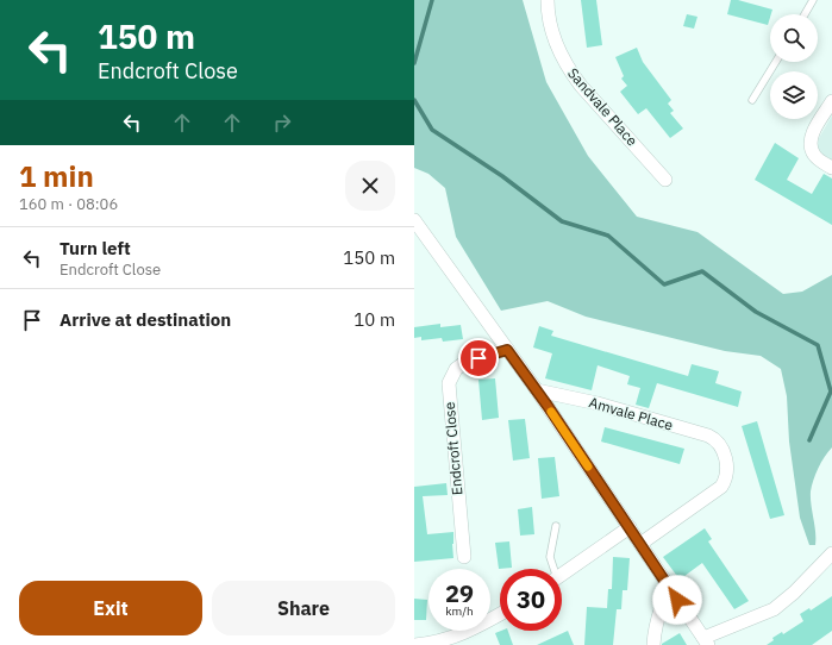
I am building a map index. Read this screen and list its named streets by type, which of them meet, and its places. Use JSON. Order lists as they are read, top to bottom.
{
  "streets": {
    "street": ["Sandvale Place", "Amvale Place", "Endcroft Close"]
  },
  "page": {
    "turn": ["150 m", "Endcroft Close"],
    "heading": ["1 min", "160 m · 08:06"],
    "list": [
      {
        "name": "Turn left",
        "note": "Endcroft Close",
        "value": "150 m"
      },
      {
        "name": "Arrive at destination",
        "value": "10 m"
      }
    ],
    "speed": "29 km/h",
    "limit": "30",
    "buttons": ["Exit", "Share"]
  }
}
